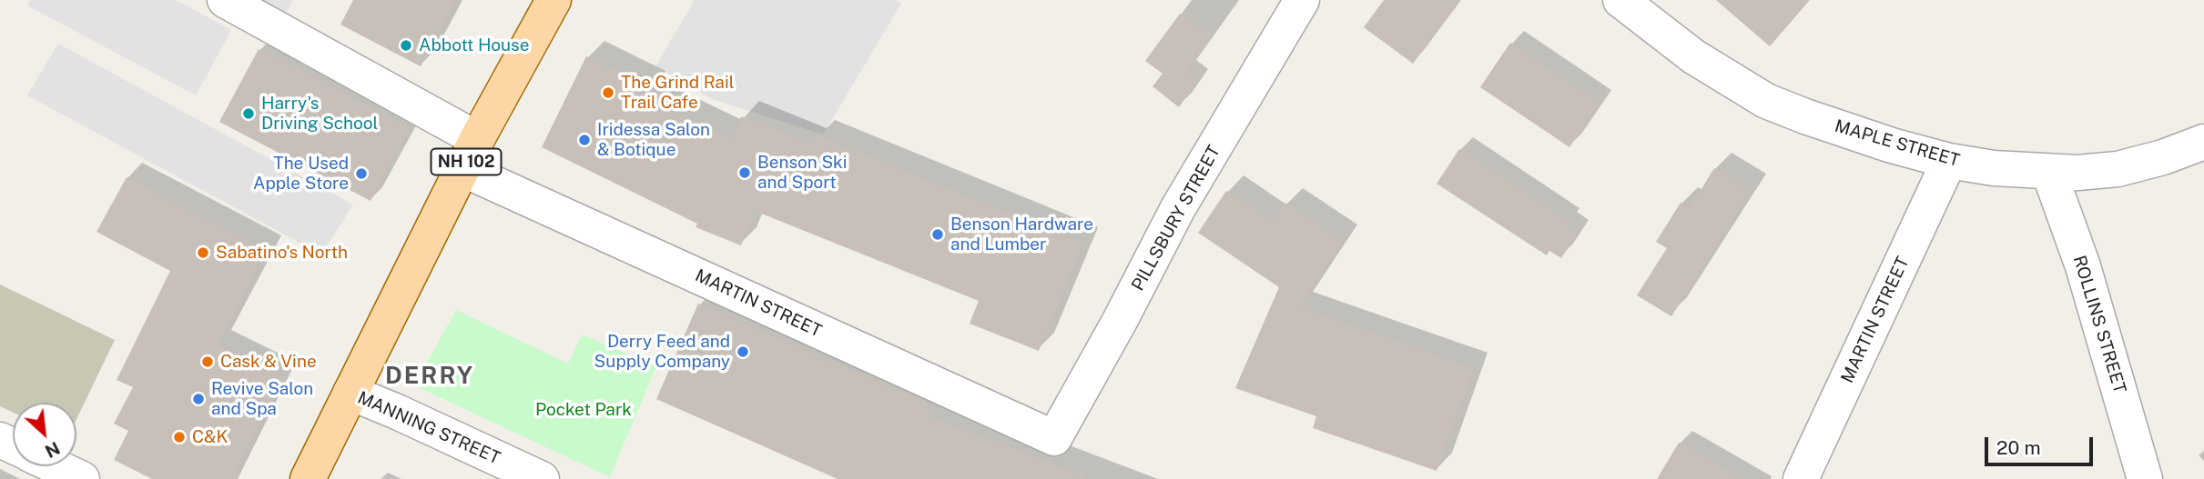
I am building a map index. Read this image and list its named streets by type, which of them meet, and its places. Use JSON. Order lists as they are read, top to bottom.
{
  "streets": {
    "main road": ["NH 102"],
    "street": [
      "MAPLE STREET",
      "PILLSBURY STREET",
      "MARTIN STREET",
      "ROLLINS STREET",
      "MANNING STREET"
    ]
  },
  "crossings": [
    ["MAPLE STREET", "MARTIN STREET"],
    ["MAPLE STREET", "ROLLINS STREET"],
    ["NH 102", "MARTIN STREET"],
    ["NH 102", "MANNING STREET"],
    ["PILLSBURY STREET", "MARTIN STREET"]
  ],
  "districts": ["DERRY"],
  "parks": ["Pocket Park"],
  "places": [
    "Abbott House",
    "The Grind Rail Trail Cafe",
    "Harry's Driving School",
    "Iridessa Salon & Botique",
    "Benson Ski and Sport",
    "The Used Apple Store",
    "Benson Hardware and Lumber",
    "Sabatino's North",
    "Derry Feed and Supply Company",
    "Cask & Vine",
    "Revive Salon and Spa",
    "C&K"
  ],
  "scale_bar": "20 m",
  "north": "bottom right"
}
